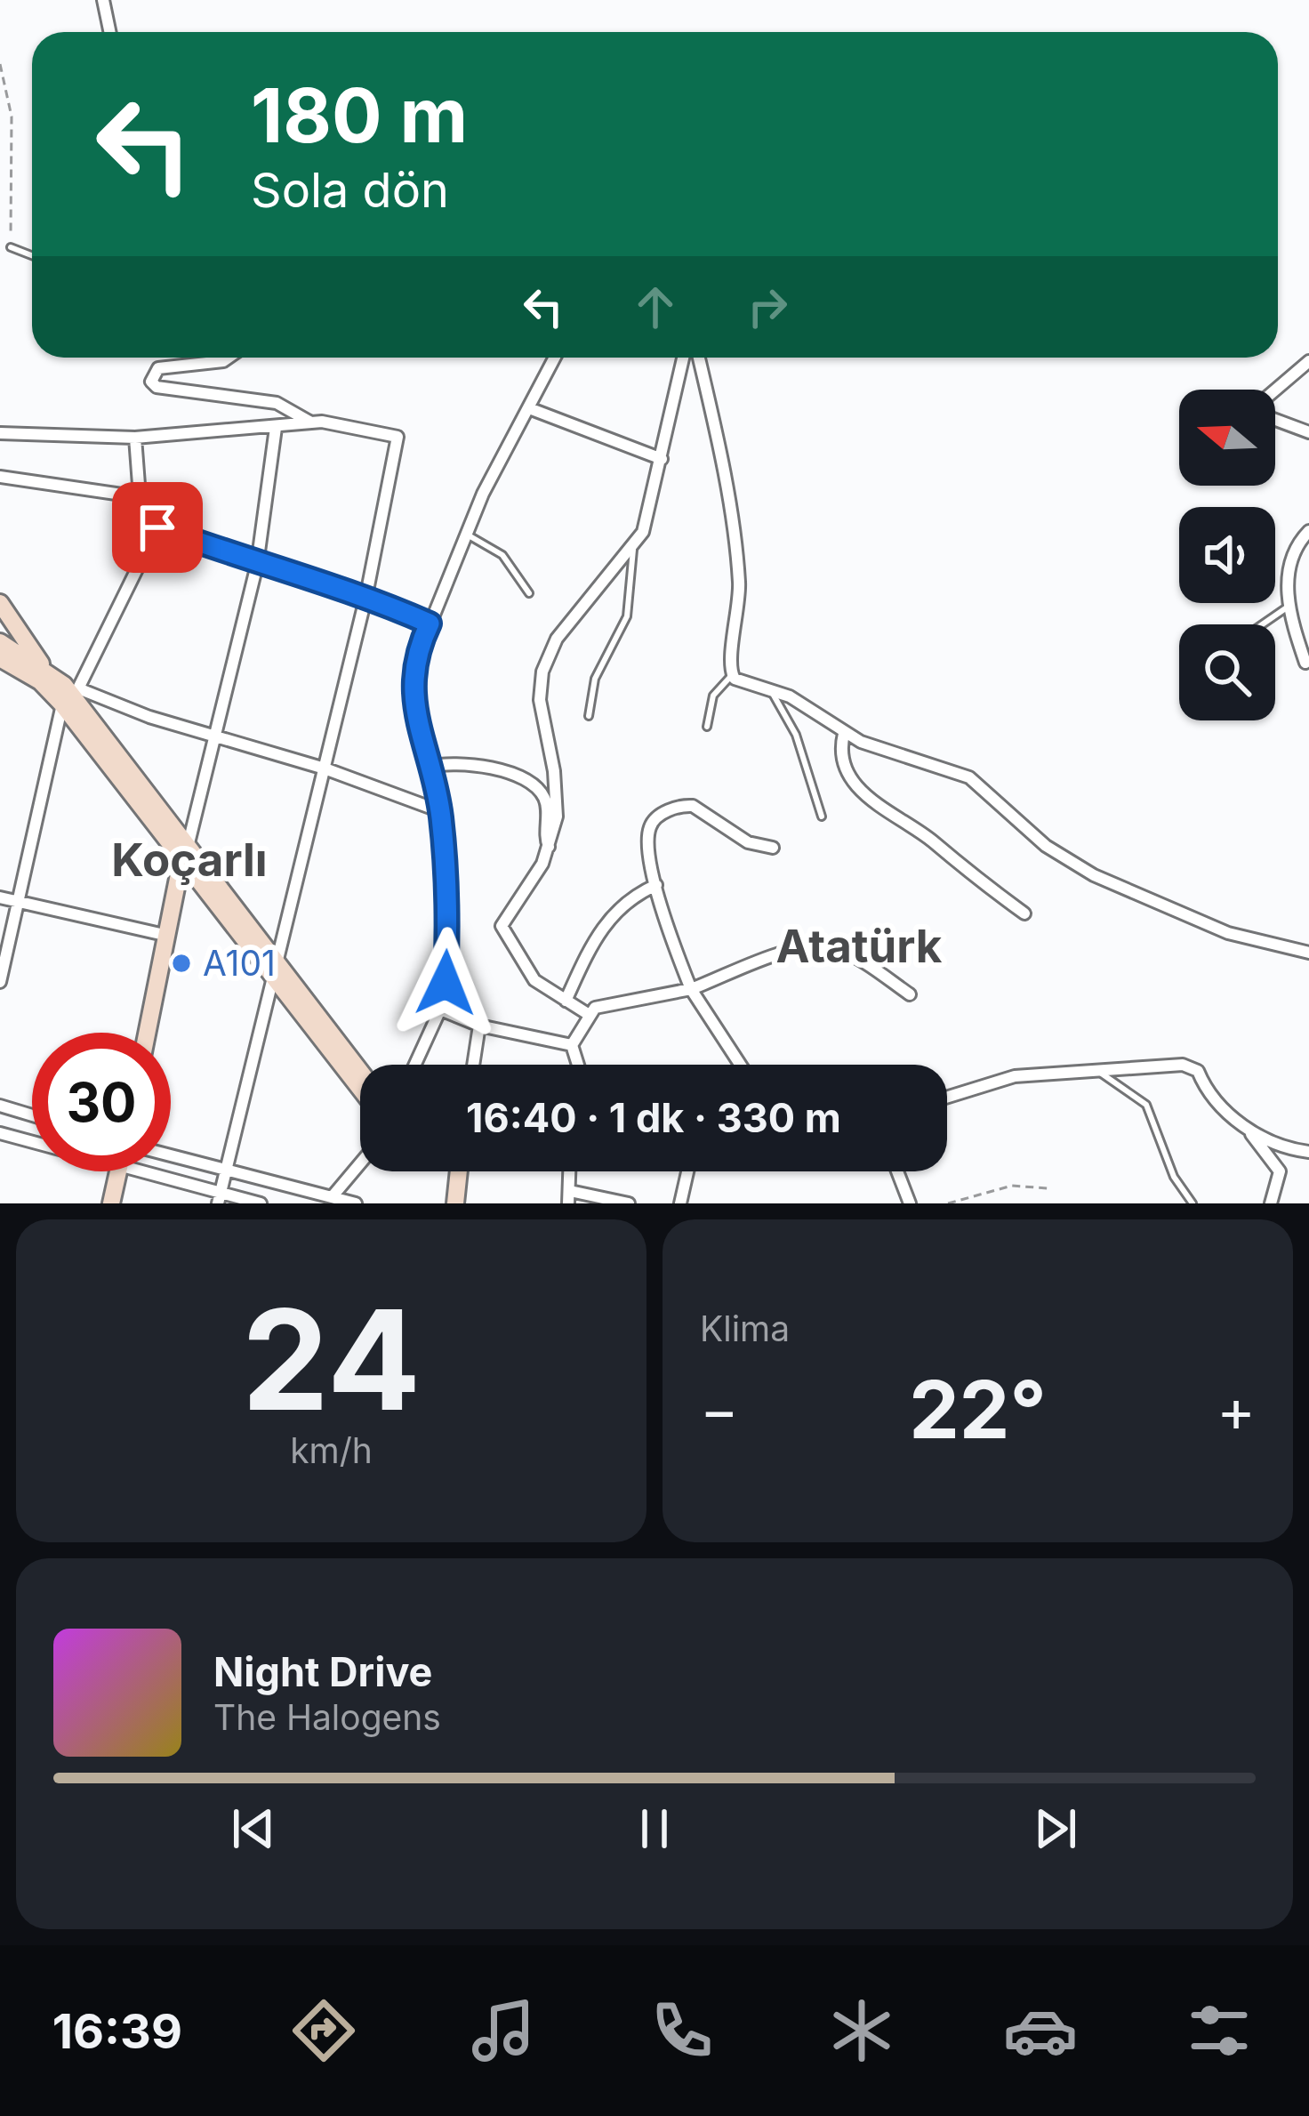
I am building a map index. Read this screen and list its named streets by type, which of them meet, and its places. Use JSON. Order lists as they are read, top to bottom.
{
  "districts": ["Koçarlı", "Atatürk"],
  "places": ["A101"],
  "north": "left",
  "page": {
    "turn": ["180 m", "Sola dön"],
    "limit": "30",
    "trip": "16:40 · 1 dk · 330 m",
    "tile": [
      ["24", "km/h"],
      "Klima"
    ],
    "heat": ["−", "22°", "+"],
    "song": ["Night Drive", "The Halogens"],
    "tabs": "16:39"
  }
}
